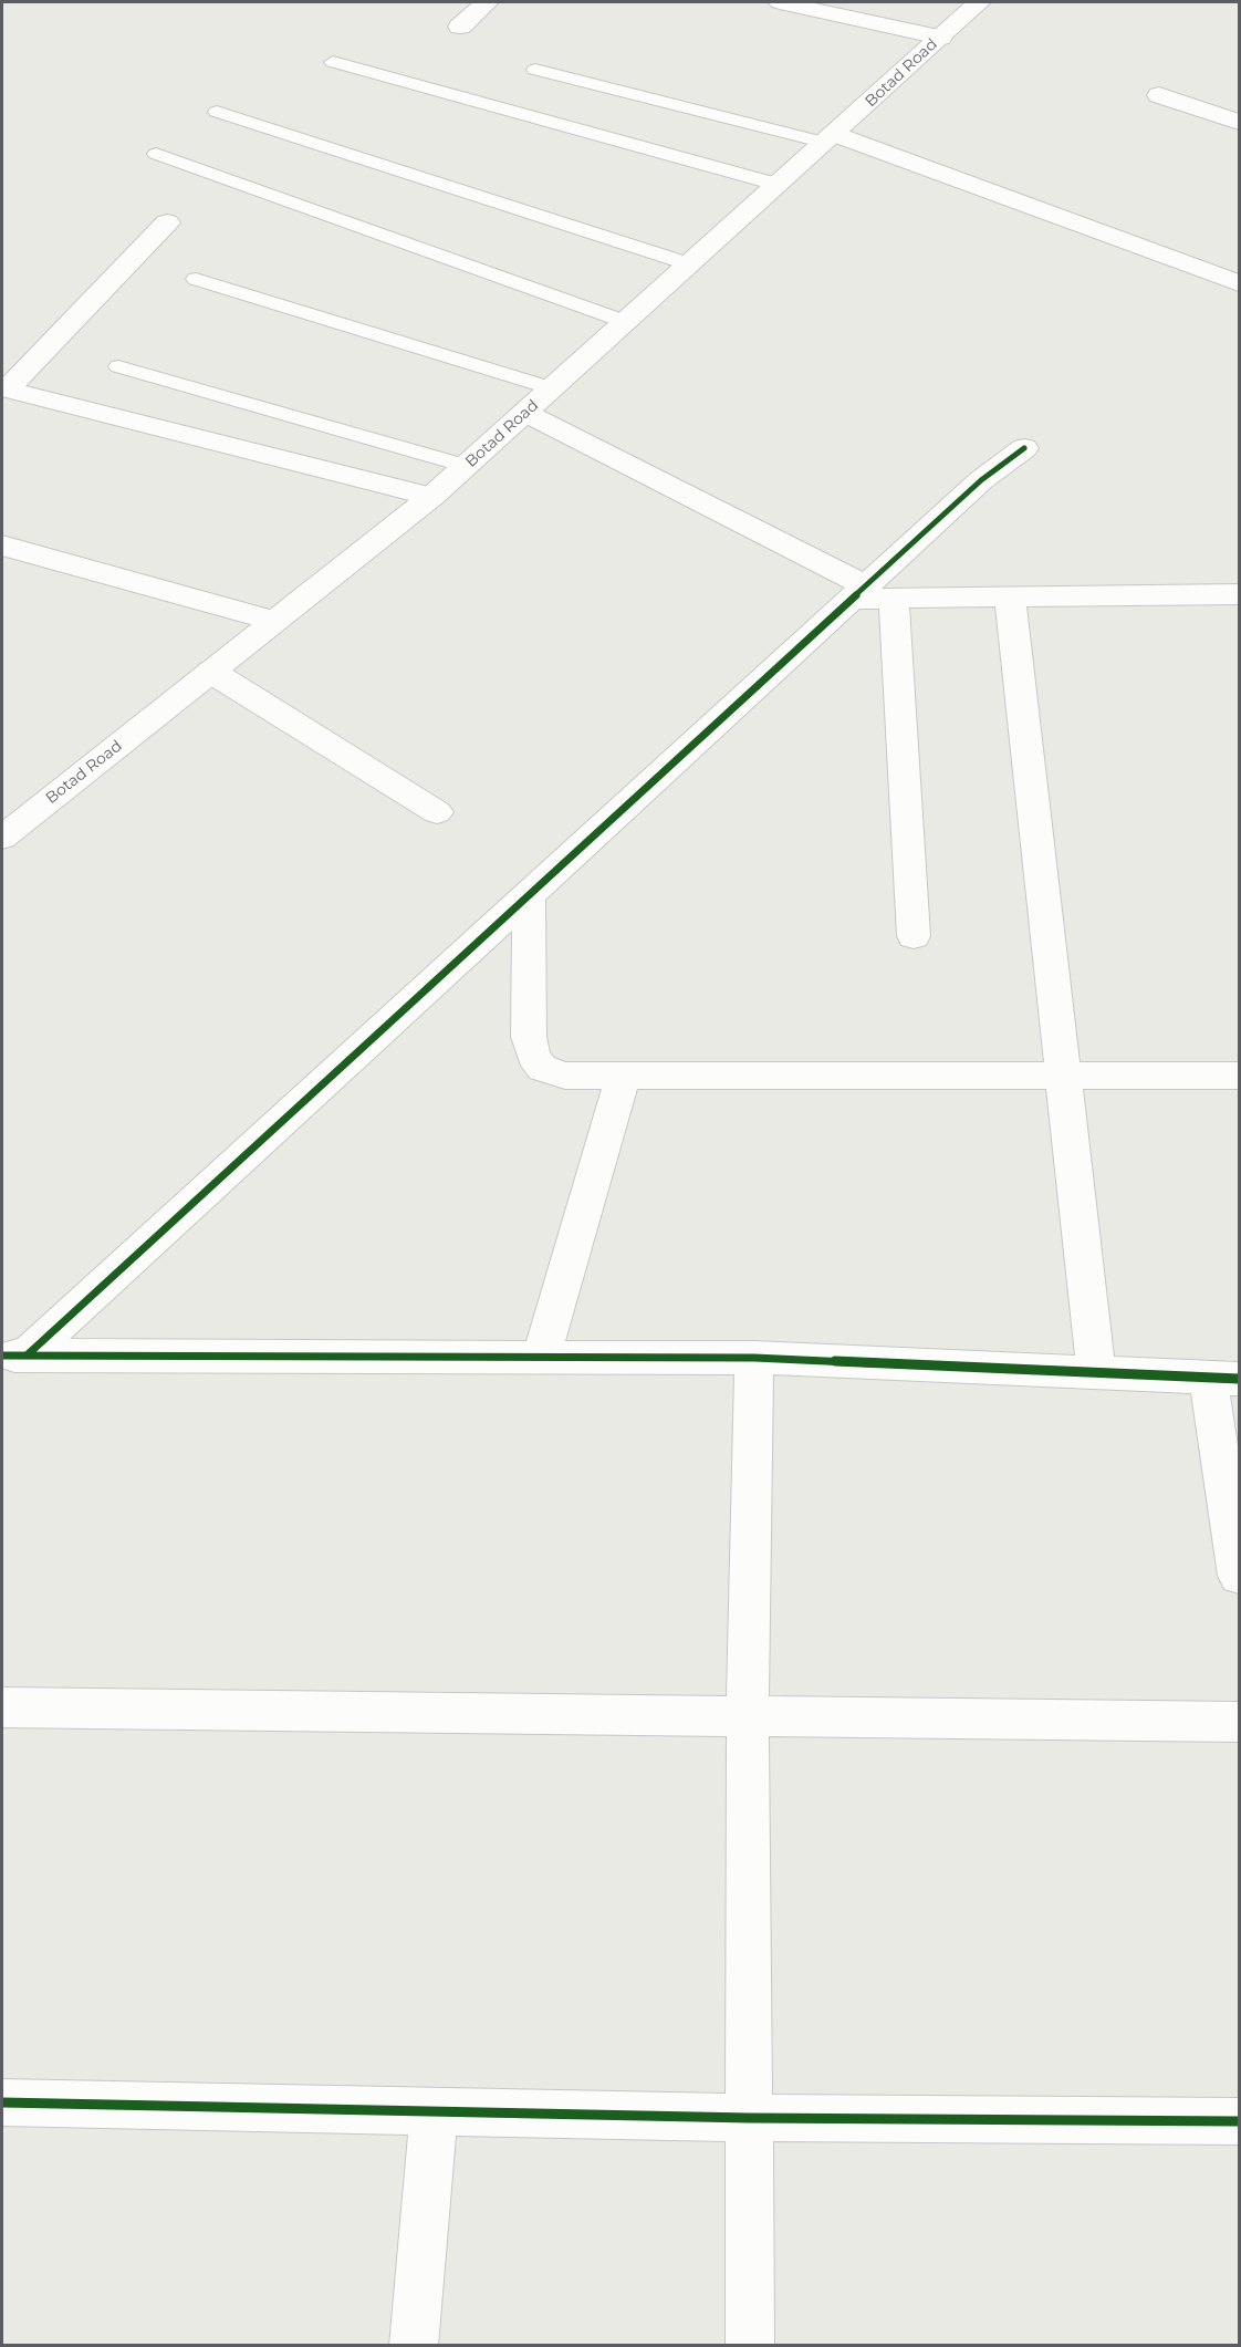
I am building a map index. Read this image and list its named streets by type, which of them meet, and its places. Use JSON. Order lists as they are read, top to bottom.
{
  "streets": {
    "street": ["Botad Road"]
  }
}
